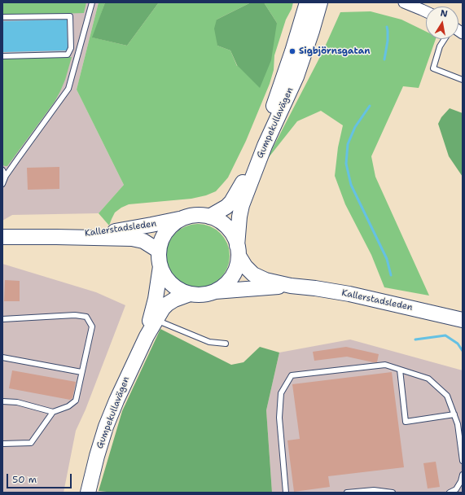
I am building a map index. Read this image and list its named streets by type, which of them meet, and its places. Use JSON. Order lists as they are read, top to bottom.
{
  "streets": {
    "main road": ["Gumpekullavägen", "Kallerstadsleden"]
  },
  "crossings": [
    ["Gumpekullavägen", "Kallerstadsleden"]
  ],
  "places": ["Sigbjörnsgatan"],
  "scale_bar": "50 m",
  "north": "top"
}
